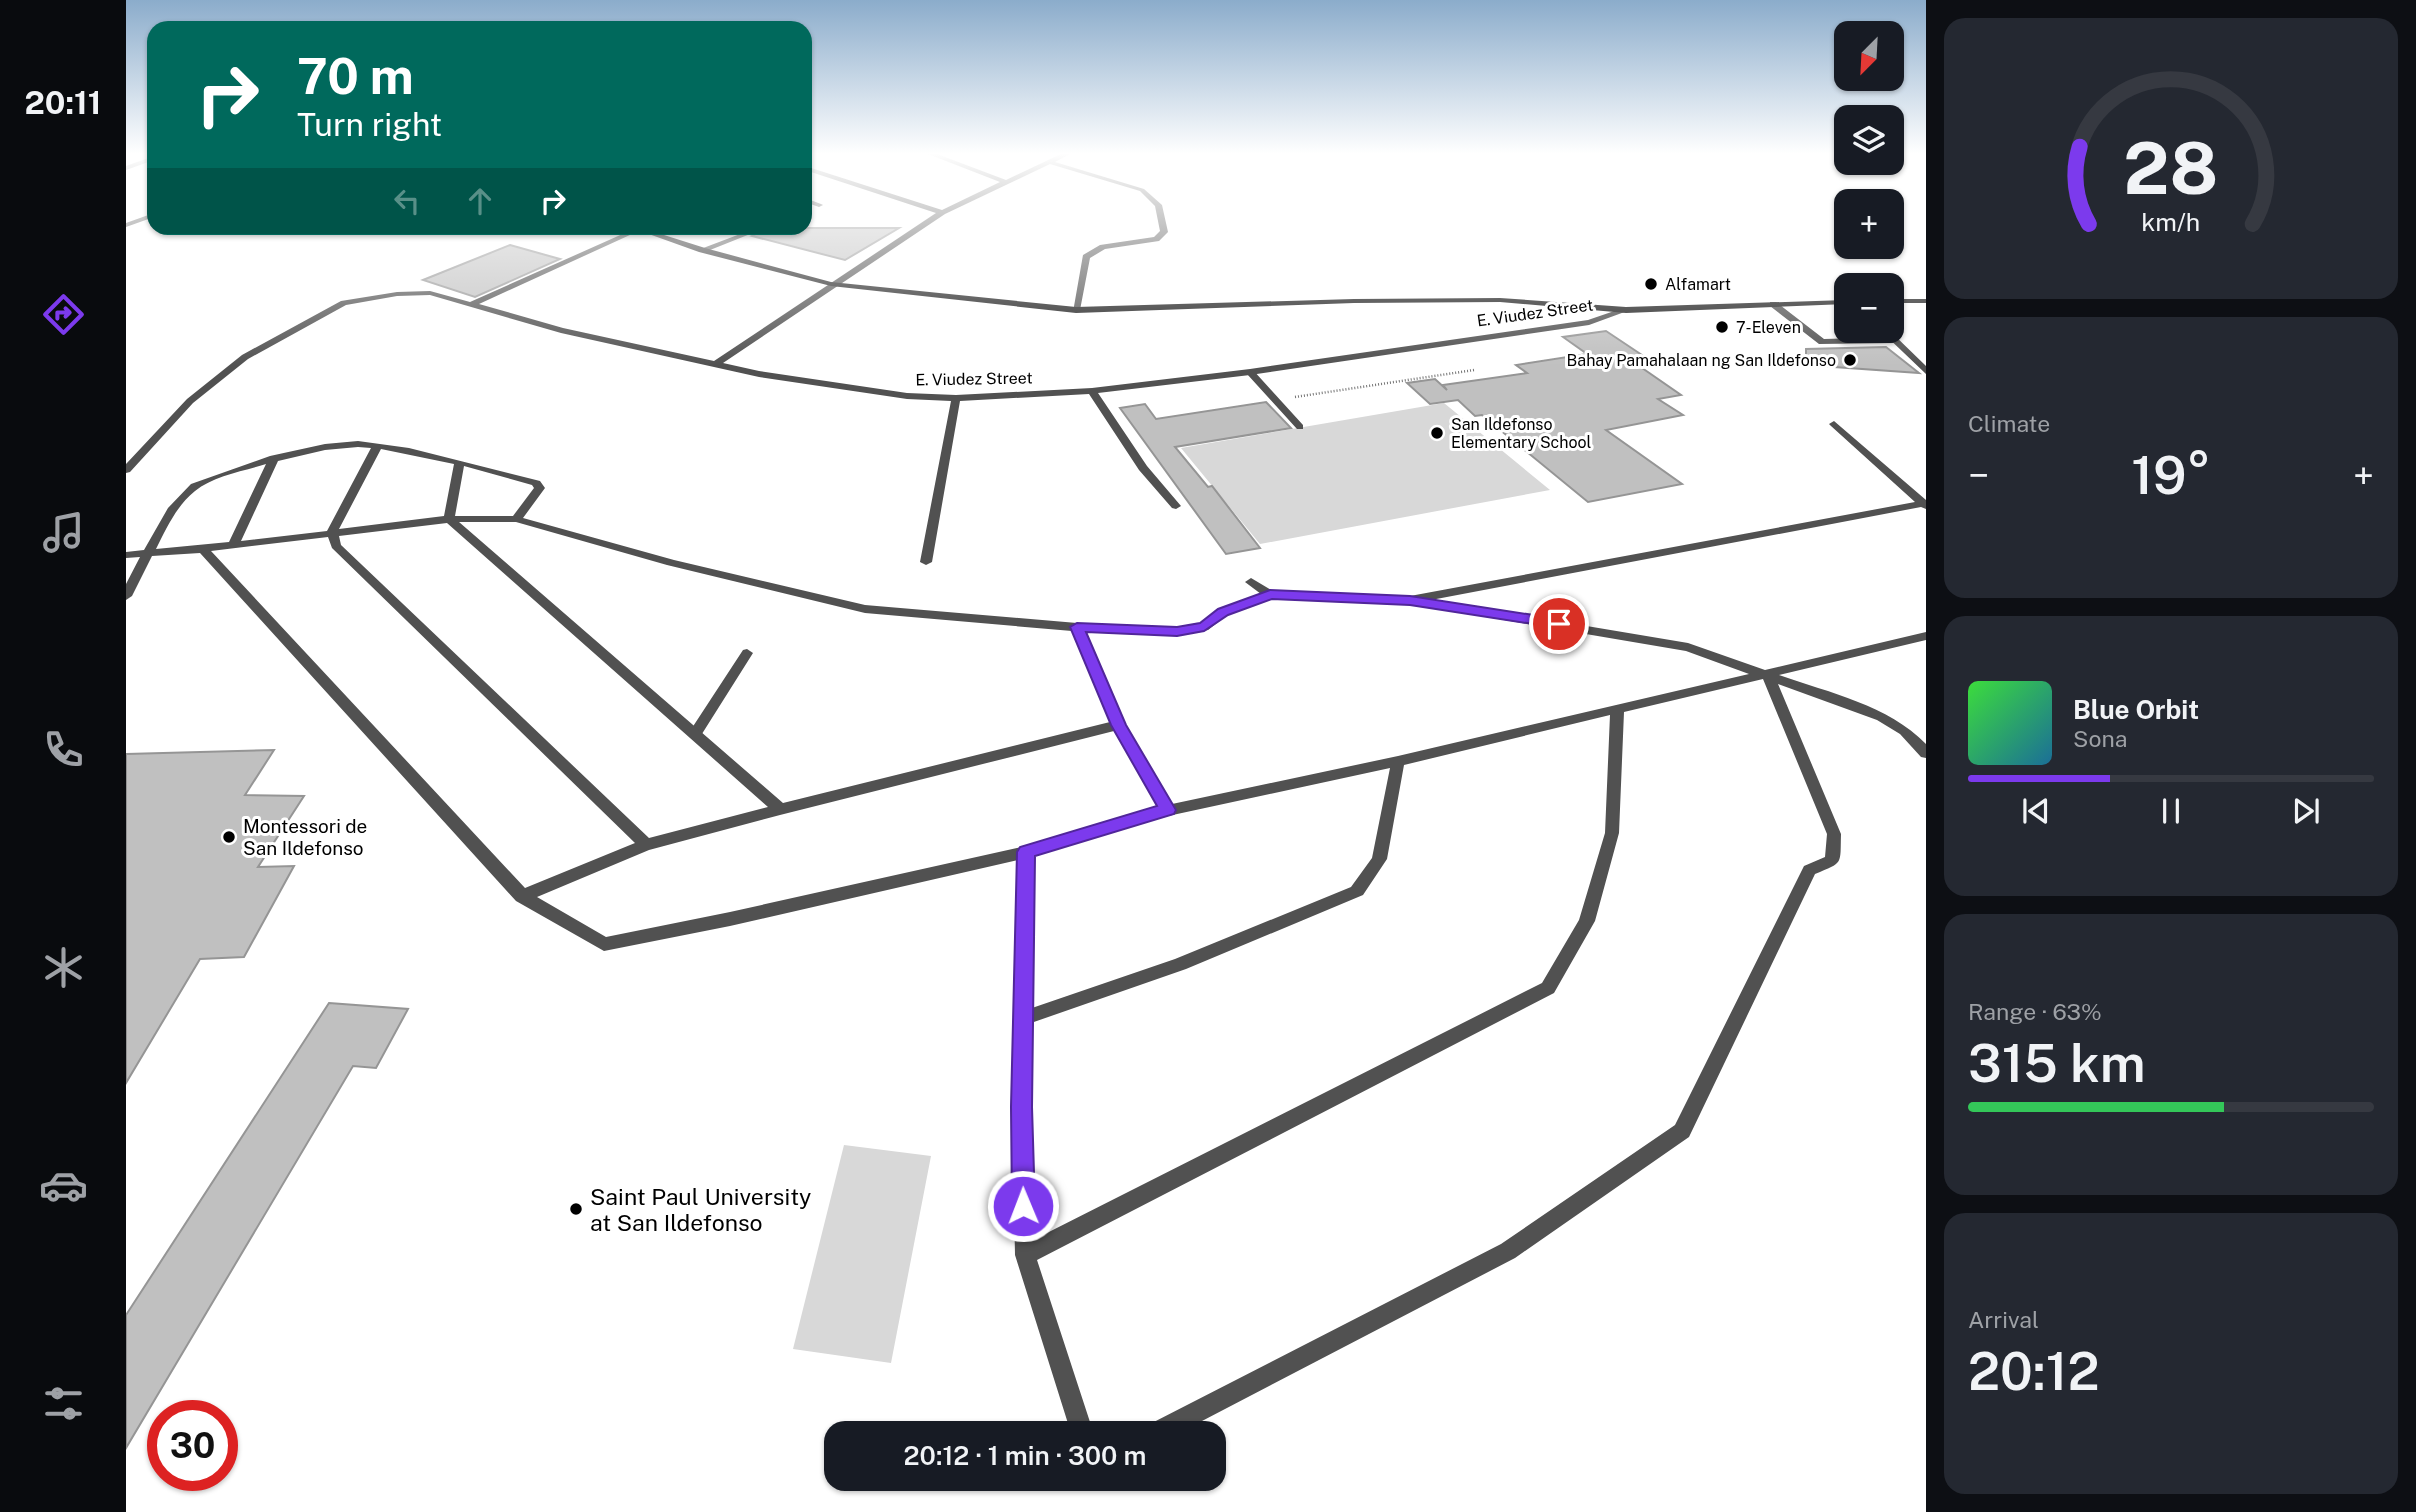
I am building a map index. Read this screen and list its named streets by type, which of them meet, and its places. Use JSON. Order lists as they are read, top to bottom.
{
  "streets": {
    "street": ["E. Viudez Street"]
  },
  "places": [
    "Alfamart",
    "7-Eleven",
    "Bahay Pamahalaan ng San Ildefonso",
    "San Ildefonso Elementary School",
    "Montessori de San Ildefonso",
    "Saint Paul University at San Ildefonso"
  ],
  "north": "bottom left",
  "page": {
    "tabs": "20:11",
    "map_buttons": ["+", "−"],
    "turn": ["70 m", "Turn right"],
    "tile": [
      "Climate",
      ["Range · 63%", "315 km"],
      ["Arrival", "20:12"]
    ],
    "heat": ["−", "19°", "+"],
    "song": ["Blue Orbit", "Sona"],
    "limit": "30",
    "trip": "20:12 · 1 min · 300 m",
    "gauge": ["28", "km/h"]
  }
}
